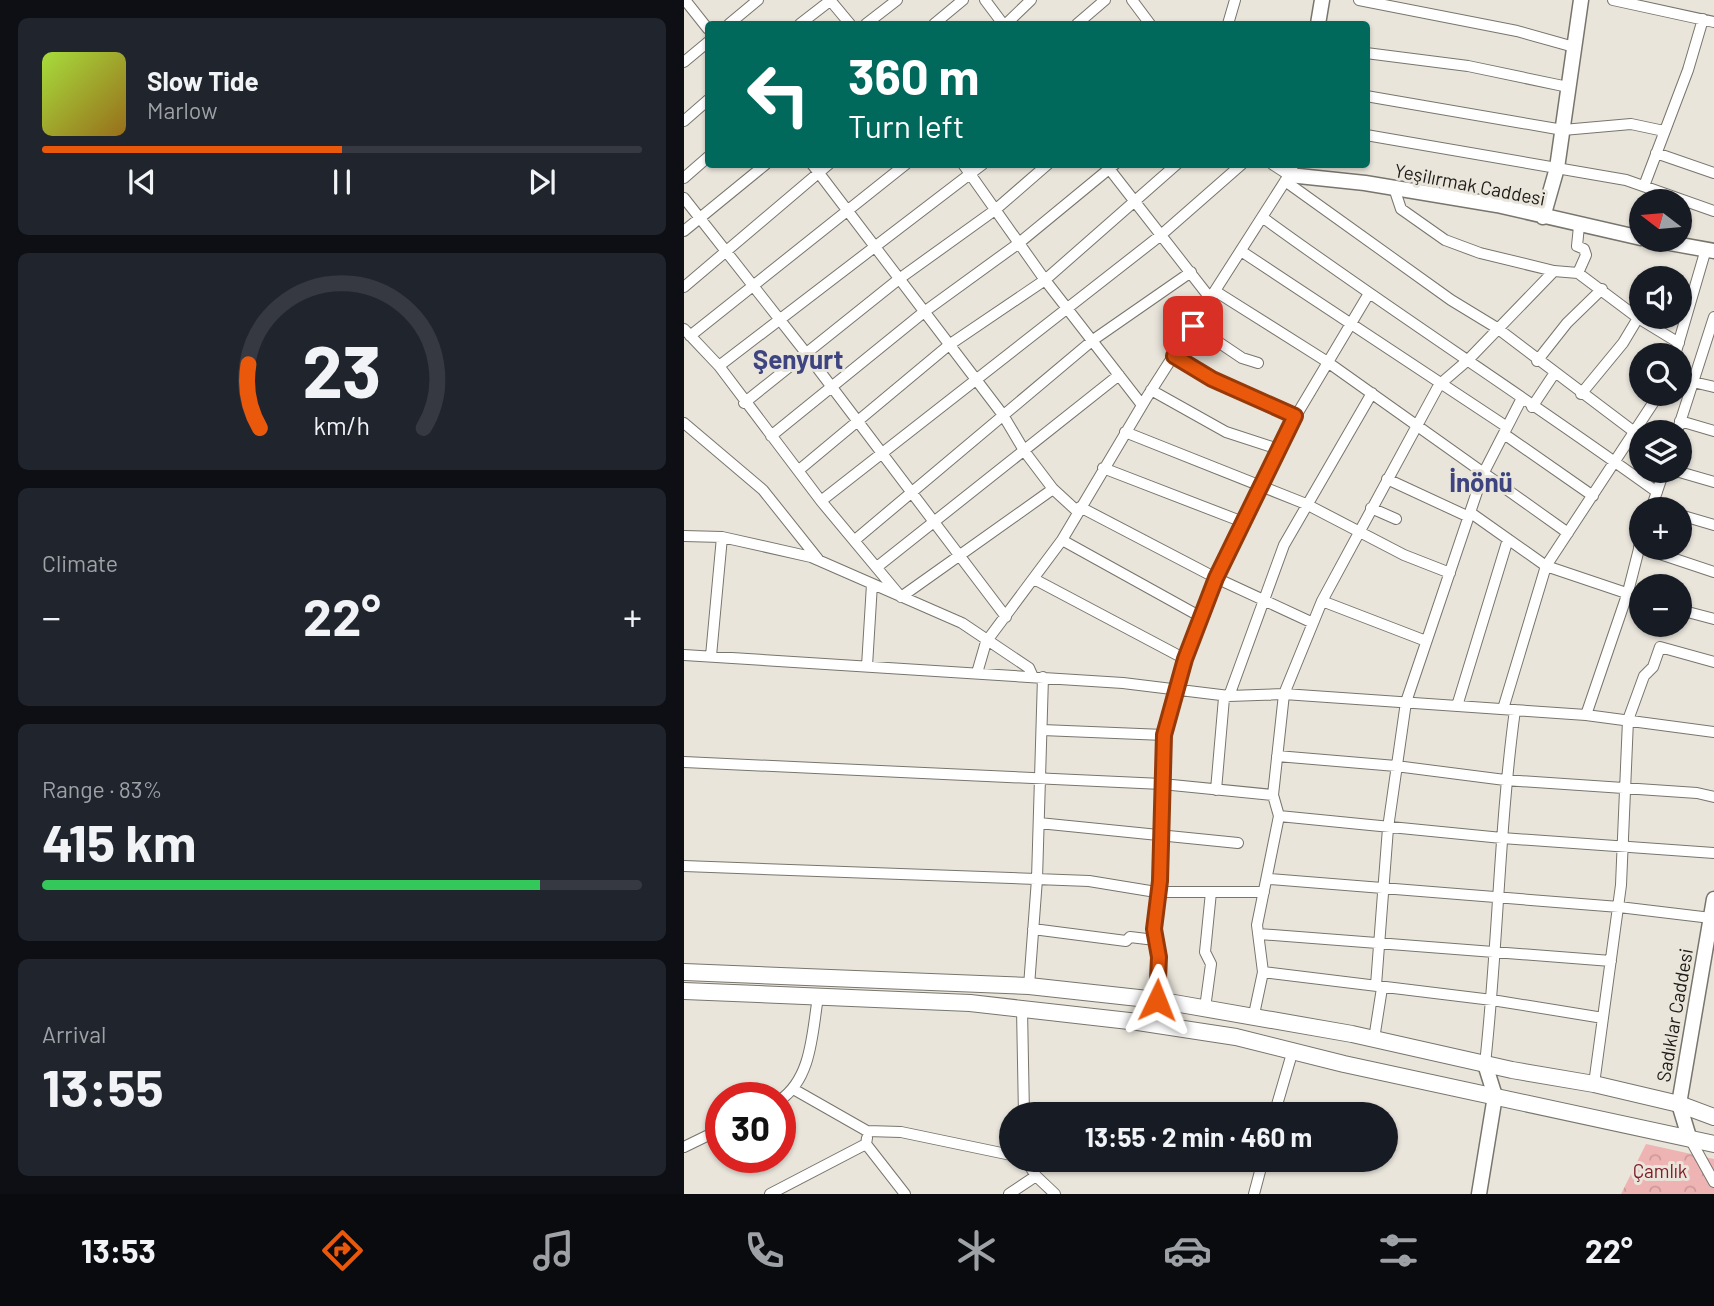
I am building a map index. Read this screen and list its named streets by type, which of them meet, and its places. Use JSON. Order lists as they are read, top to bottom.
{
  "streets": {
    "street": ["Yeşilırmak Caddesi", "Sadıklar Caddesi"]
  },
  "districts": ["Şenyurt", "İnönü"],
  "parks": ["Çamlık"],
  "north": "left",
  "page": {
    "turn": ["360 m", "Turn left"],
    "song": ["Slow Tide", "Marlow"],
    "map_buttons": ["+", "−"],
    "tile": [
      "Climate",
      ["Range · 83%", "415 km"],
      ["Arrival", "13:55"]
    ],
    "heat": ["−", "22°", "+"],
    "limit": "30",
    "trip": "13:55 · 2 min · 460 m",
    "tabs": ["13:53", "22°"],
    "gauge": ["23", "km/h"]
  }
}
